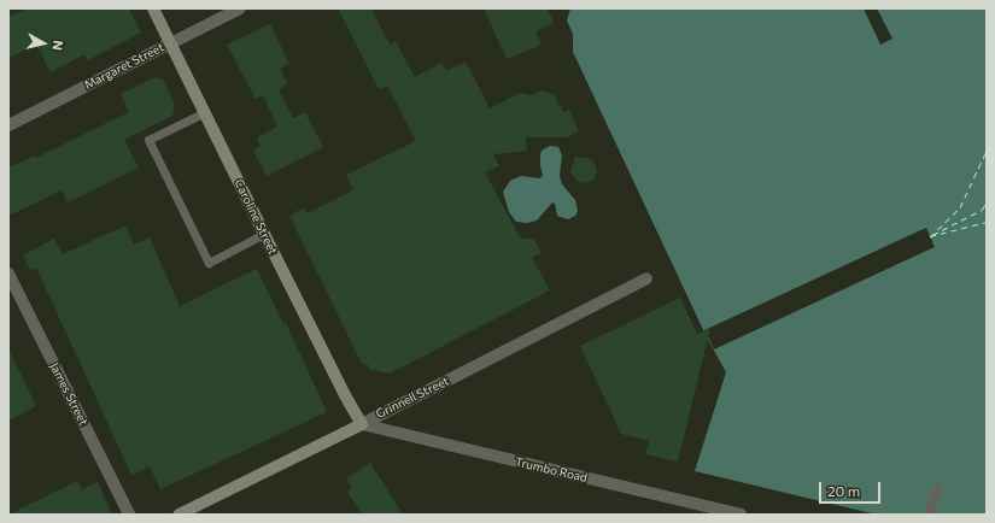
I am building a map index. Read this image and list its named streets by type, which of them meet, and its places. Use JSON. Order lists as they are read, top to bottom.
{
  "streets": {
    "street": [
      "Margaret Street",
      "Caroline Street",
      "James Street",
      "Grinnell Street",
      "Trumbo Road"
    ]
  },
  "crossings": [
    ["Margaret Street", "Caroline Street"],
    ["Caroline Street", "Grinnell Street"],
    ["Caroline Street", "Trumbo Road"],
    ["Grinnell Street", "Trumbo Road"]
  ],
  "scale_bar": "20 m",
  "north": "right"
}
